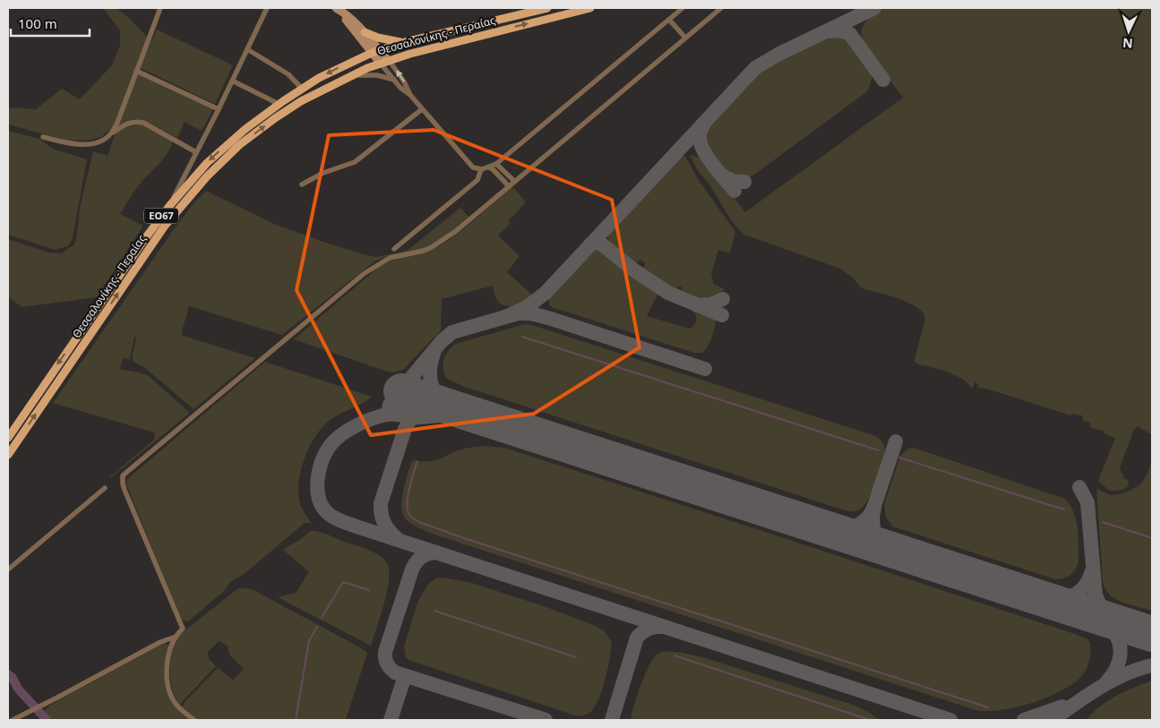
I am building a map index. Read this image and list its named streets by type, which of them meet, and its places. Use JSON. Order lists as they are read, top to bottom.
{
  "streets": {
    "main road": ["Θεσσαλονίκης - Περαίας", "ΕΟ67"]
  },
  "scale_bar": "100 m",
  "north": "bottom"
}
